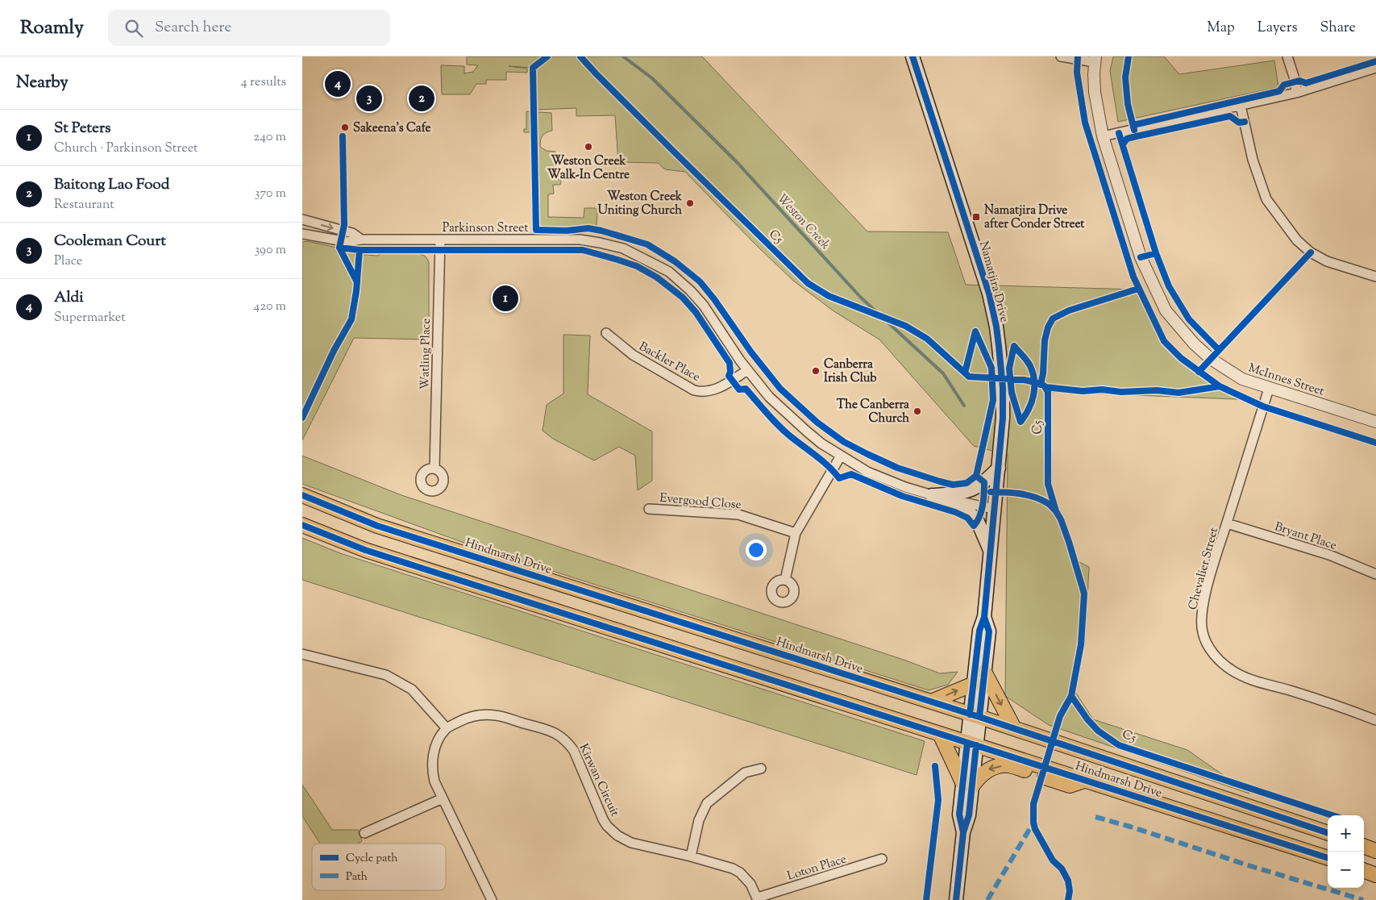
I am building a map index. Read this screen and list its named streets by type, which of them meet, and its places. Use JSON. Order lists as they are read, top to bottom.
{
  "streets": {
    "main road": ["Namatjira Drive", "Hindmarsh Drive"],
    "street": [
      "Parkinson Street",
      "Watling Place",
      "Backler Place",
      "McInnes Street",
      "Evergood Close",
      "Bryant Place",
      "Chevalier Street",
      "Kirwan Circuit",
      "Loton Place"
    ],
    "cycle path": ["C5"]
  },
  "crossings": [
    ["Parkinson Street", "Namatjira Drive"],
    ["Parkinson Street", "Watling Place"],
    ["Parkinson Street", "Backler Place"],
    ["Namatjira Drive", "Hindmarsh Drive"],
    ["McInnes Street", "Chevalier Street"],
    ["Bryant Place", "Chevalier Street"],
    ["Kirwan Circuit", "Loton Place"]
  ],
  "water": ["Weston Creek"],
  "places": {
    "other": [
      "Sakeena's Cafe",
      "Weston Creek Walk-In Centre",
      "Weston Creek Uniting Church",
      "Canberra Irish Club",
      "The Canberra Church"
    ],
    "transit": ["Namatjira Drive after Conder Street"]
  },
  "legend": ["Cycle path", "Path"],
  "page": {
    "header": "Roamly",
    "search": "Search here",
    "nav": ["Map", "Layers", "Share"],
    "heading": ["Nearby", "4 results"],
    "pins": [
      "4",
      "2",
      "3",
      "1"
    ],
    "list": [
      {
        "mark": "1",
        "name": "St Peters",
        "note": "Church · Parkinson Street",
        "value": "240 m"
      },
      {
        "mark": "2",
        "name": "Baitong Lao Food",
        "note": "Restaurant",
        "value": "370 m"
      },
      {
        "mark": "3",
        "name": "Cooleman Court",
        "note": "Place",
        "value": "390 m"
      },
      {
        "mark": "4",
        "name": "Aldi",
        "note": "Supermarket",
        "value": "420 m"
      }
    ],
    "map_buttons": ["+", "−"]
  }
}
